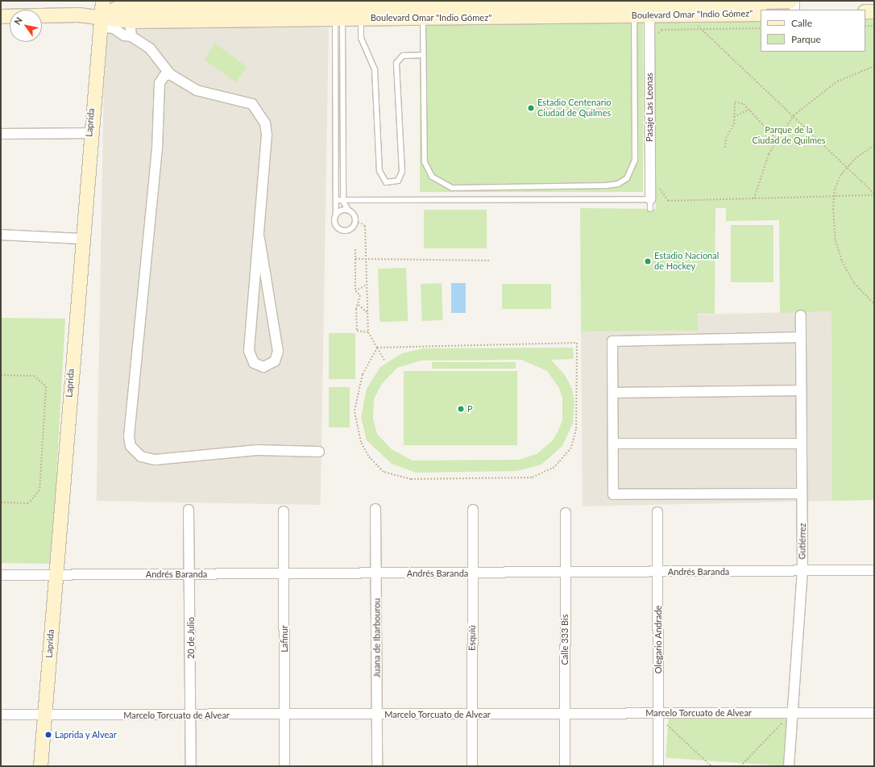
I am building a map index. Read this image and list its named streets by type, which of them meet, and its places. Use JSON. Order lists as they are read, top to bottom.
{
  "streets": {
    "main road": ["Boulevard Omar \"Indio Gómez\"", "Laprida"],
    "street": [
      "Pasaje Las Leonas",
      "Gutiérrez",
      "Andrés Baranda",
      "20 de Julio",
      "Juana de Ibarbourou",
      "Esquiú",
      "Lafinur",
      "Calle 333 Bis",
      "Olegario Andrade",
      "Marcelo Torcuato de Alvear"
    ]
  },
  "crossings": [
    ["Boulevard Omar \"Indio Gómez\"", "Pasaje Las Leonas"],
    ["Boulevard Omar \"Indio Gómez\"", "Laprida"],
    ["Laprida", "Andrés Baranda"],
    ["Laprida", "Marcelo Torcuato de Alvear"],
    ["Gutiérrez", "Andrés Baranda"],
    ["Gutiérrez", "Marcelo Torcuato de Alvear"],
    ["Andrés Baranda", "20 de Julio"],
    ["Andrés Baranda", "Juana de Ibarbourou"],
    ["Andrés Baranda", "Esquiú"],
    ["Andrés Baranda", "Lafinur"],
    ["Andrés Baranda", "Calle 333 Bis"],
    ["Andrés Baranda", "Olegario Andrade"],
    ["20 de Julio", "Marcelo Torcuato de Alvear"],
    ["Juana de Ibarbourou", "Marcelo Torcuato de Alvear"],
    ["Esquiú", "Marcelo Torcuato de Alvear"],
    ["Lafinur", "Marcelo Torcuato de Alvear"],
    ["Calle 333 Bis", "Marcelo Torcuato de Alvear"],
    ["Olegario Andrade", "Marcelo Torcuato de Alvear"]
  ],
  "parks": ["Parque de la Ciudad de Quilmes"],
  "places": [
    "Estadio Centenario Ciudad de Quilmes",
    "Estadio Nacional de Hockey",
    "P",
    "Laprida y Alvear"
  ],
  "legend": ["Calle", "Parque"],
  "north": "top left"
}
